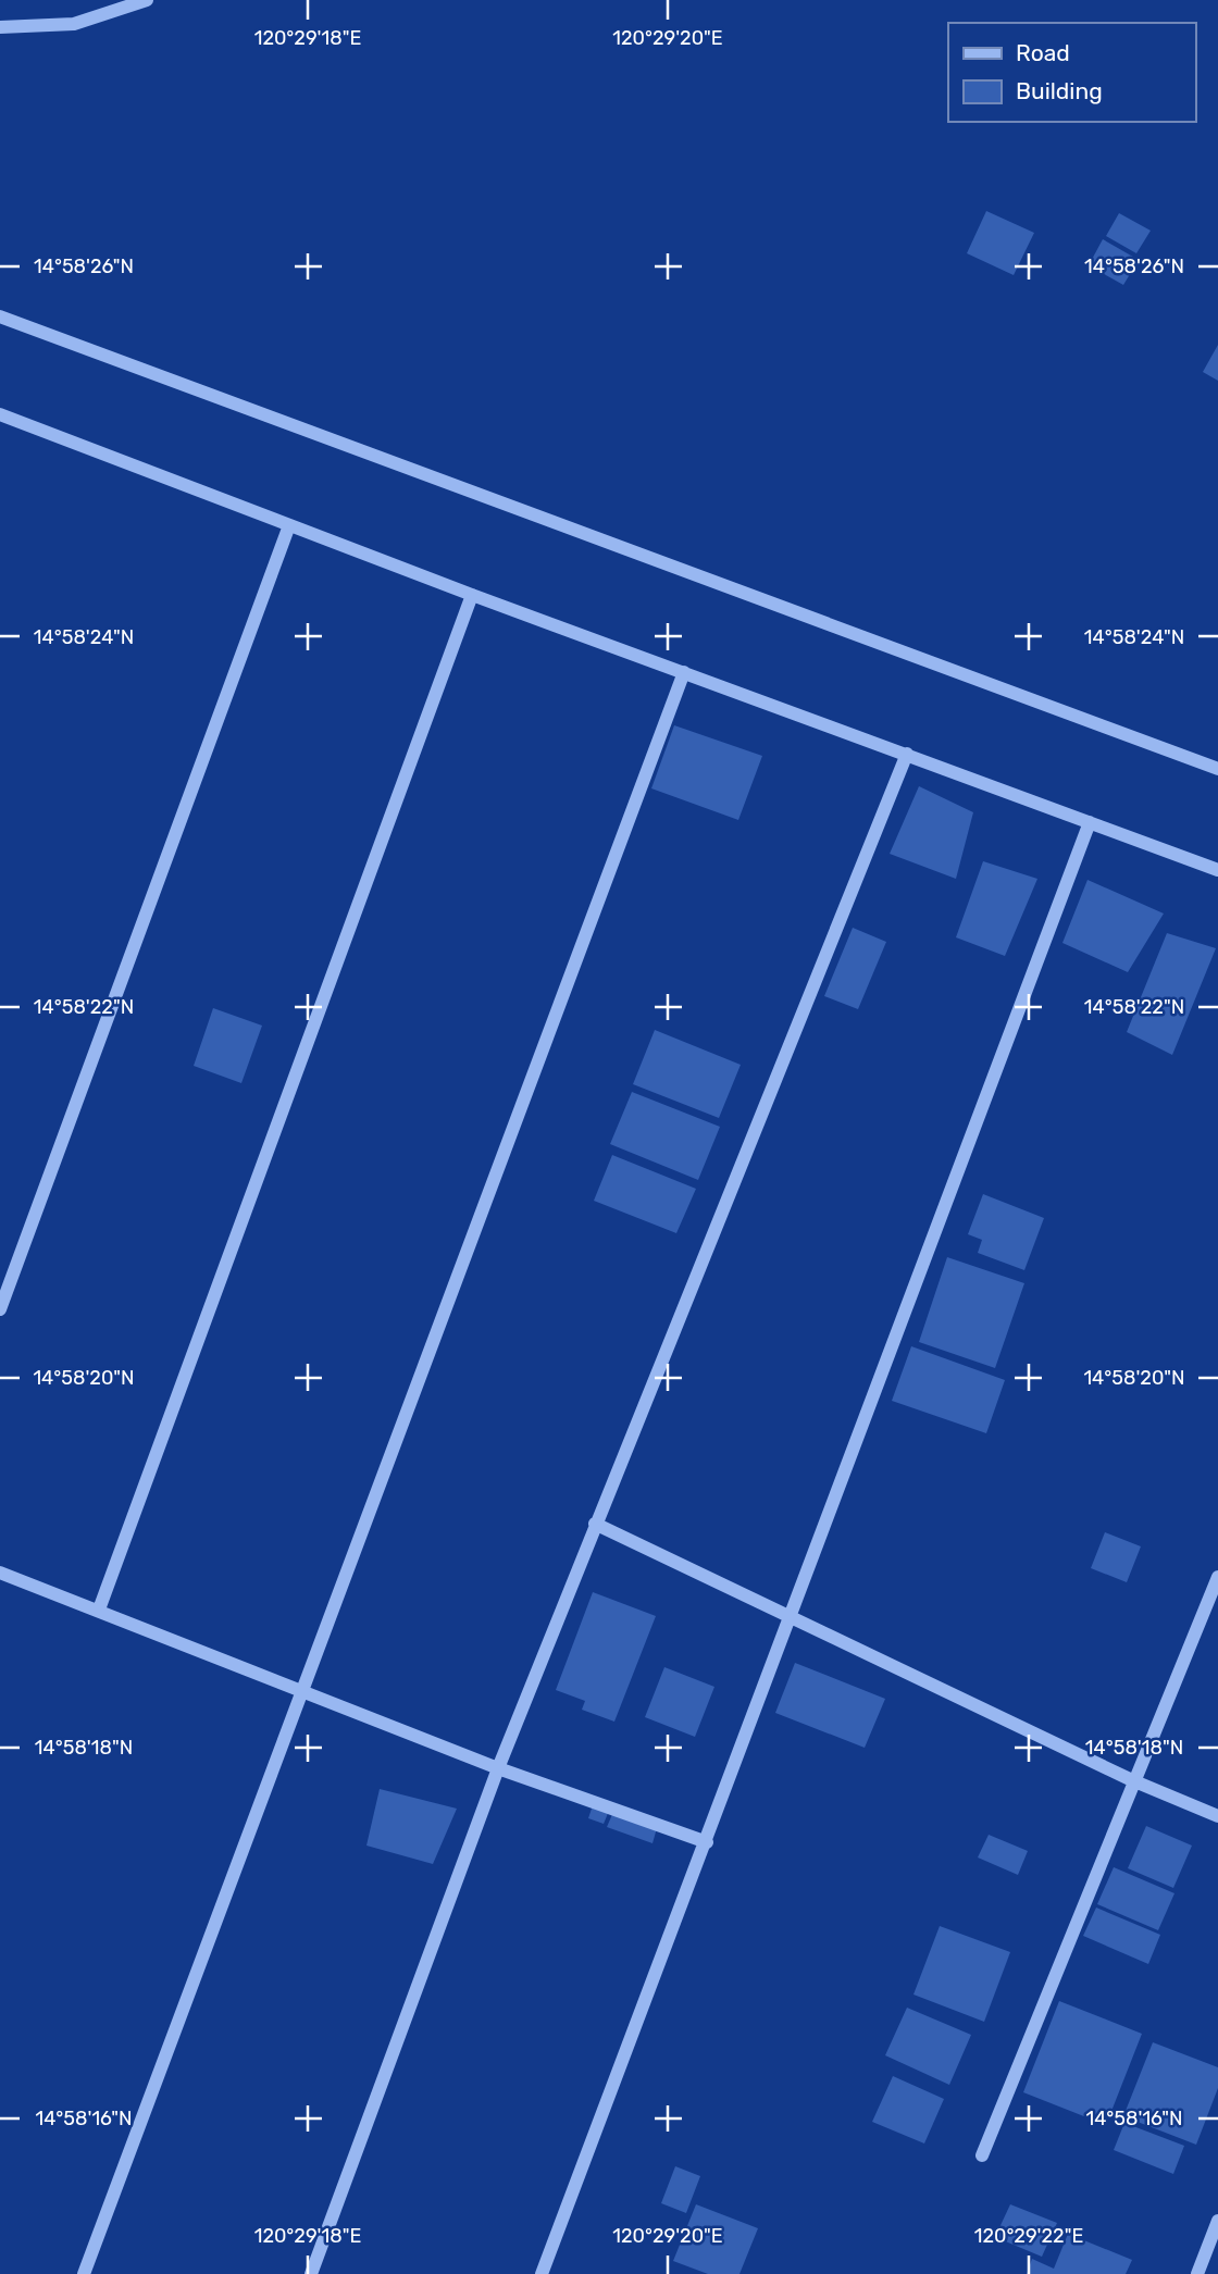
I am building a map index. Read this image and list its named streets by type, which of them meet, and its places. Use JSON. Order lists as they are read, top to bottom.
{
  "legend": ["Road", "Building"],
  "coordinates": [
    "120°29'18\"E",
    "120°29'20\"E",
    "14°58'26\"N",
    "14°58'24\"N",
    "14°58'22\"N",
    "14°58'20\"N",
    "14°58'18\"N",
    "14°58'16\"N",
    "120°29'22\"E"
  ]
}
